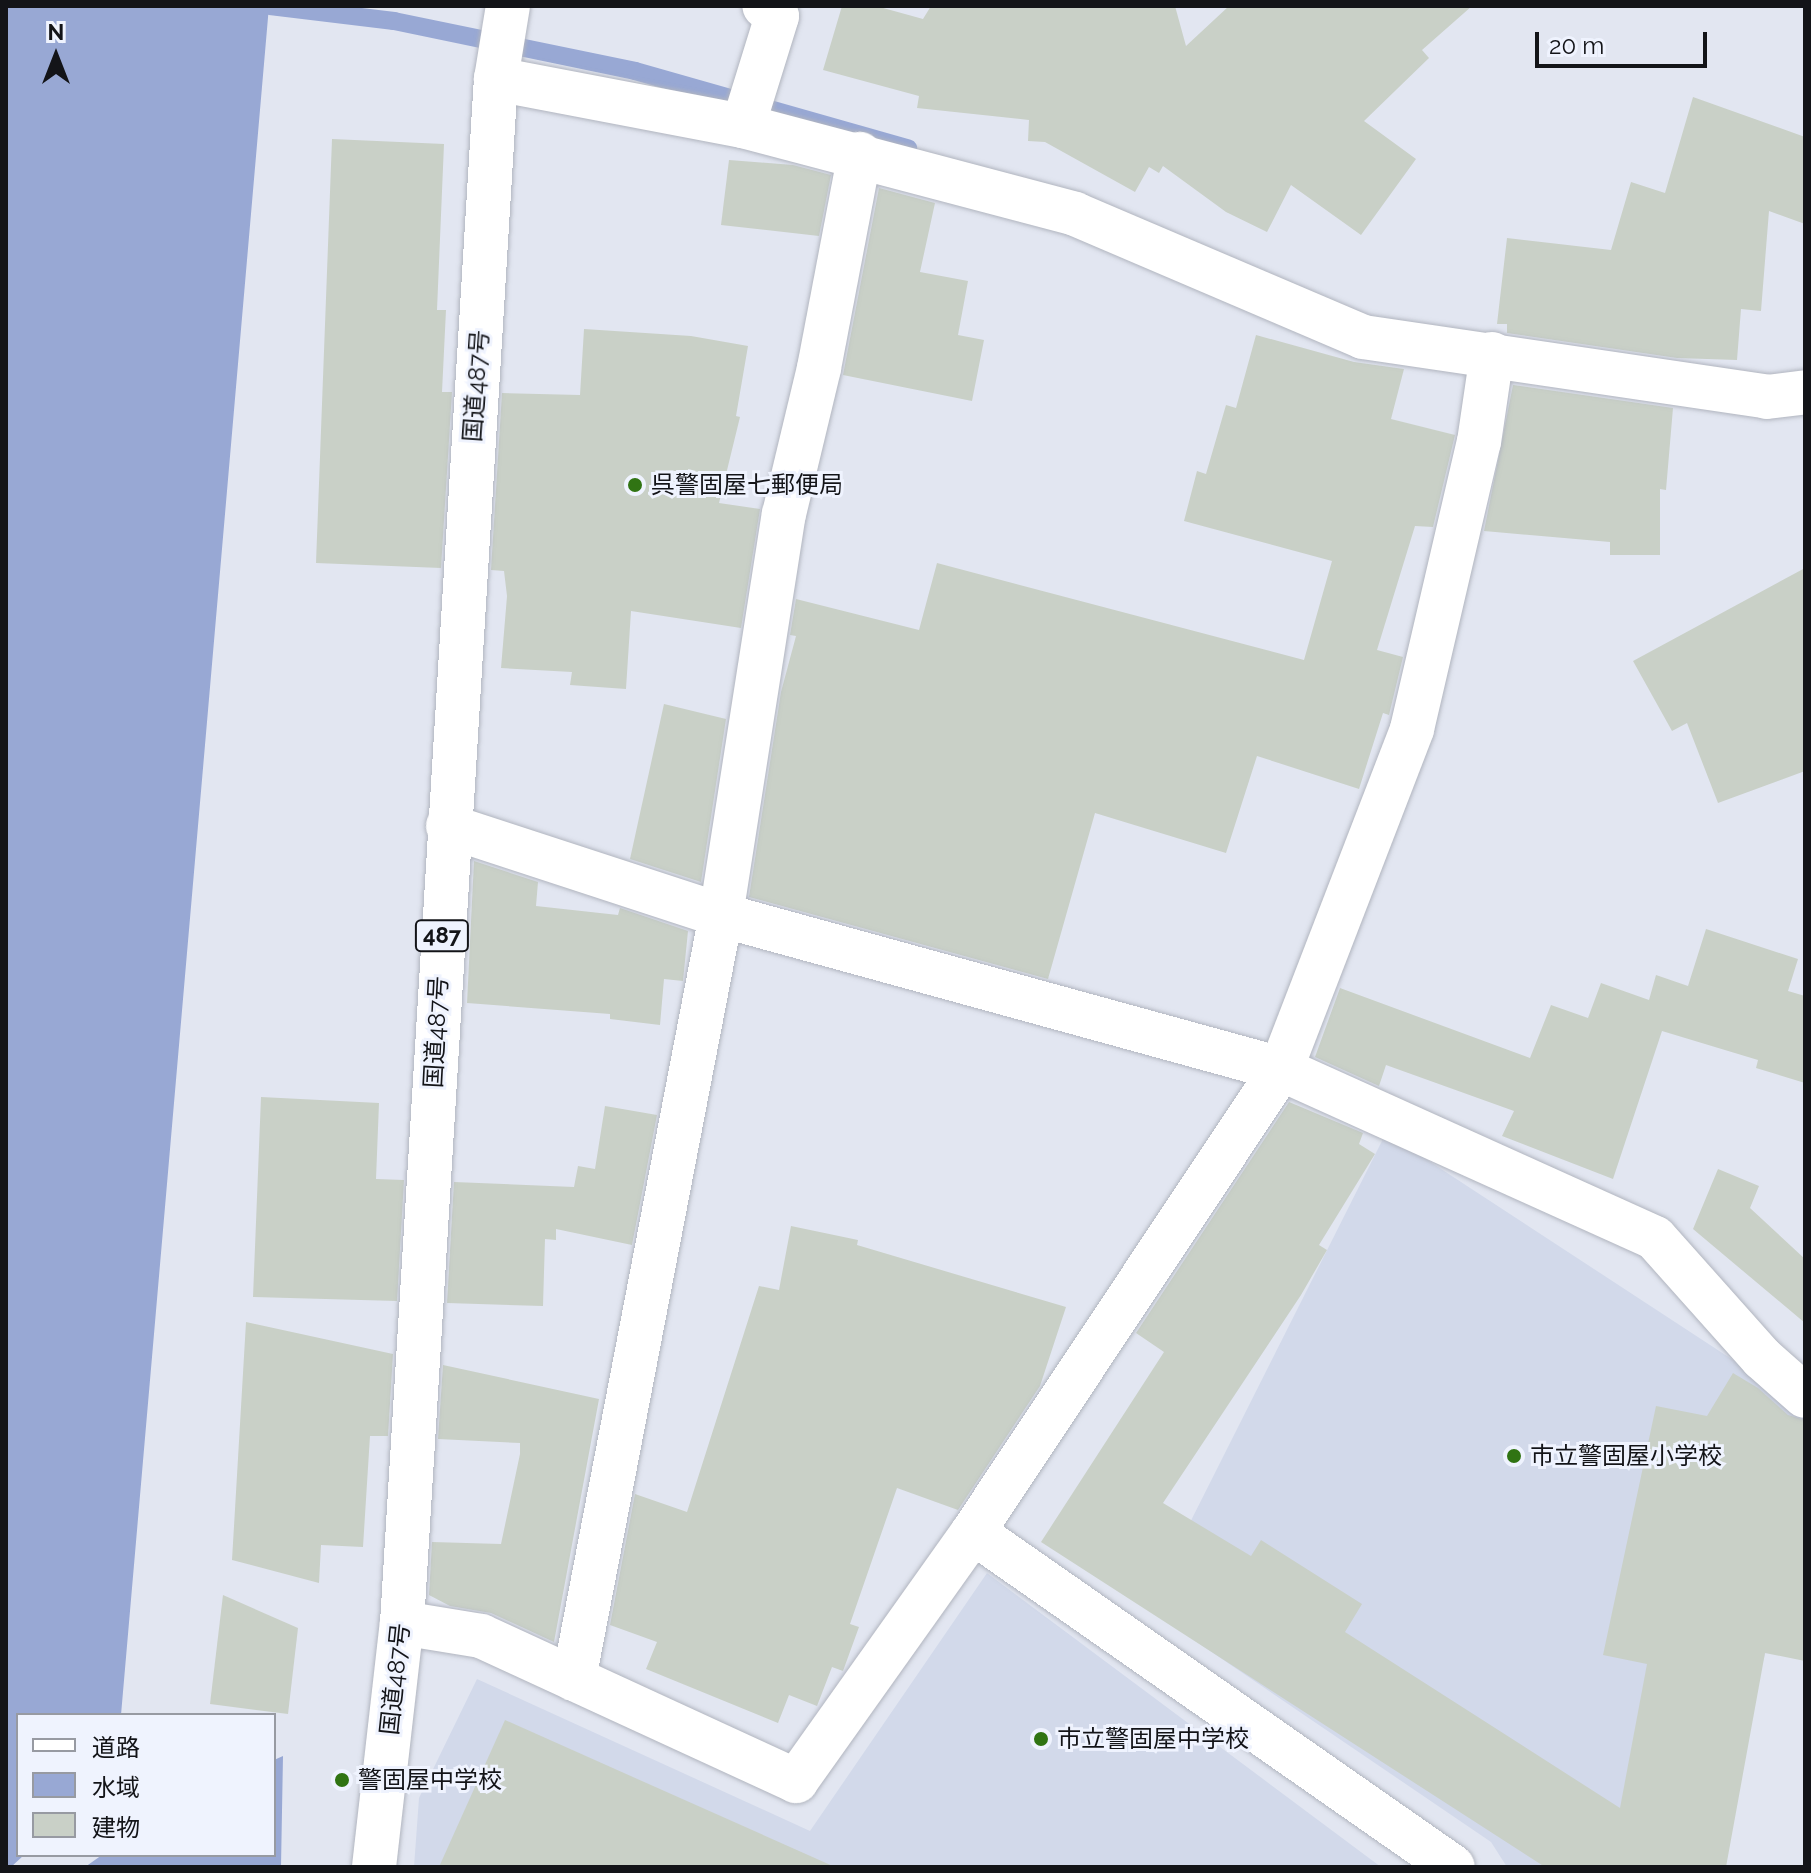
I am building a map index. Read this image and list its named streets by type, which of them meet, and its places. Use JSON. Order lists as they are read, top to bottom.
{
  "streets": {
    "main road": ["国道487号", "487"]
  },
  "places": [
    "呉警固屋七郵便局",
    "市立警固屋小学校",
    "市立警固屋中学校",
    "警固屋中学校"
  ],
  "legend": ["道路", "水域", "建物"],
  "scale_bar": "20 m",
  "north": "top"
}
